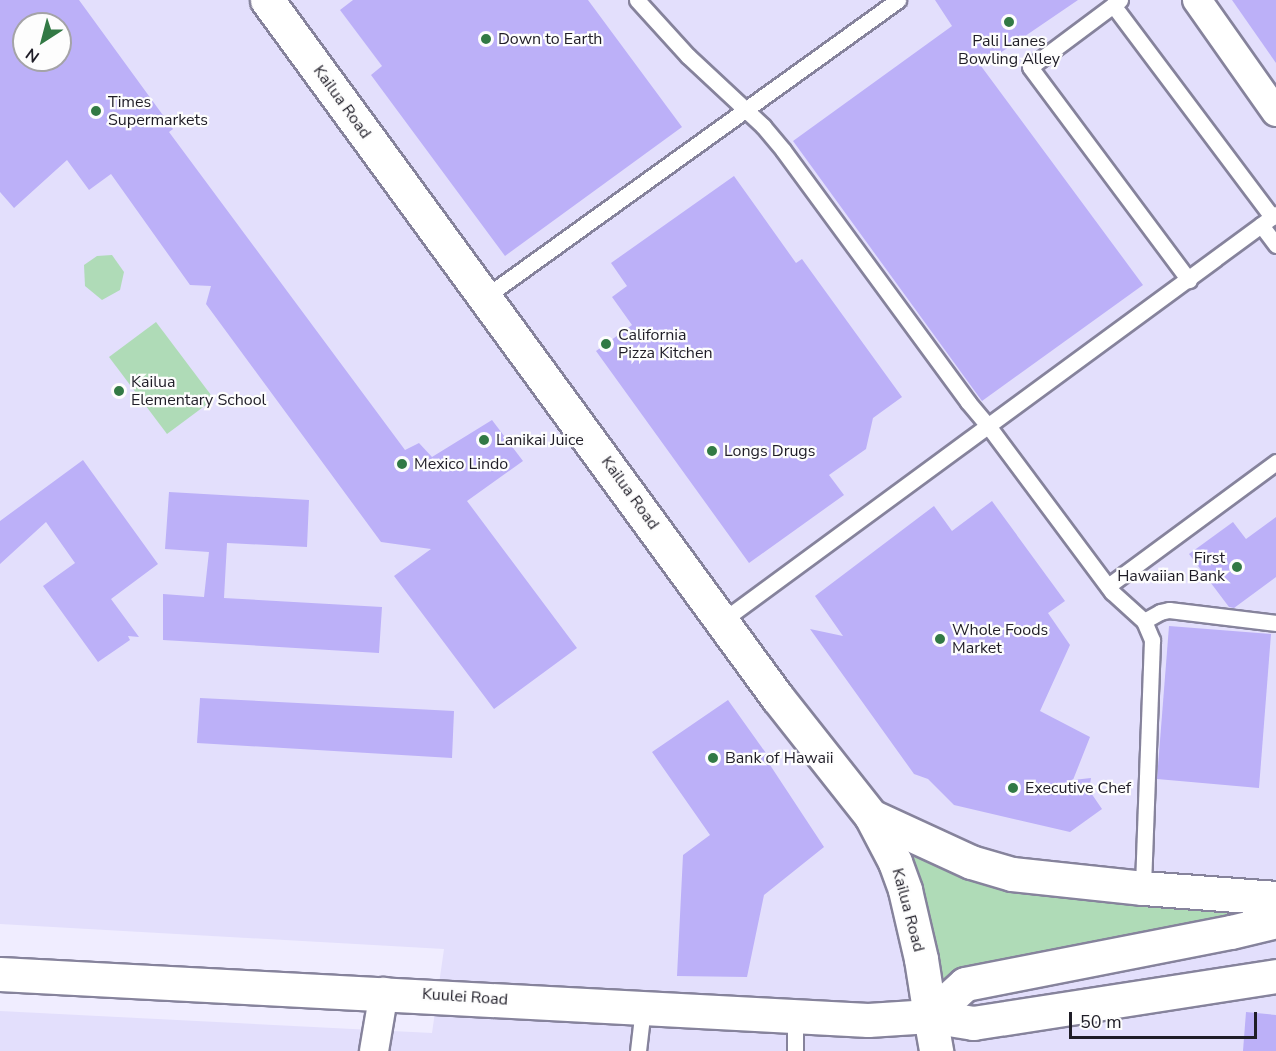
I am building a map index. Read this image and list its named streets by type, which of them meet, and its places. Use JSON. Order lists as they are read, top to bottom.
{
  "streets": {
    "main road": ["Kailua Road", "Kuulei Road"]
  },
  "crossings": [
    ["Kailua Road", "Kuulei Road"]
  ],
  "places": [
    "Pali Lanes Bowling Alley",
    "Down to Earth",
    "Times Supermarkets",
    "California Pizza Kitchen",
    "Kailua Elementary School",
    "Lanikai Juice",
    "Longs Drugs",
    "Mexico Lindo",
    "First Hawaiian Bank",
    "Whole Foods Market",
    "Bank of Hawaii",
    "Executive Chef"
  ],
  "scale_bar": "50 m",
  "north": "bottom left"
}
